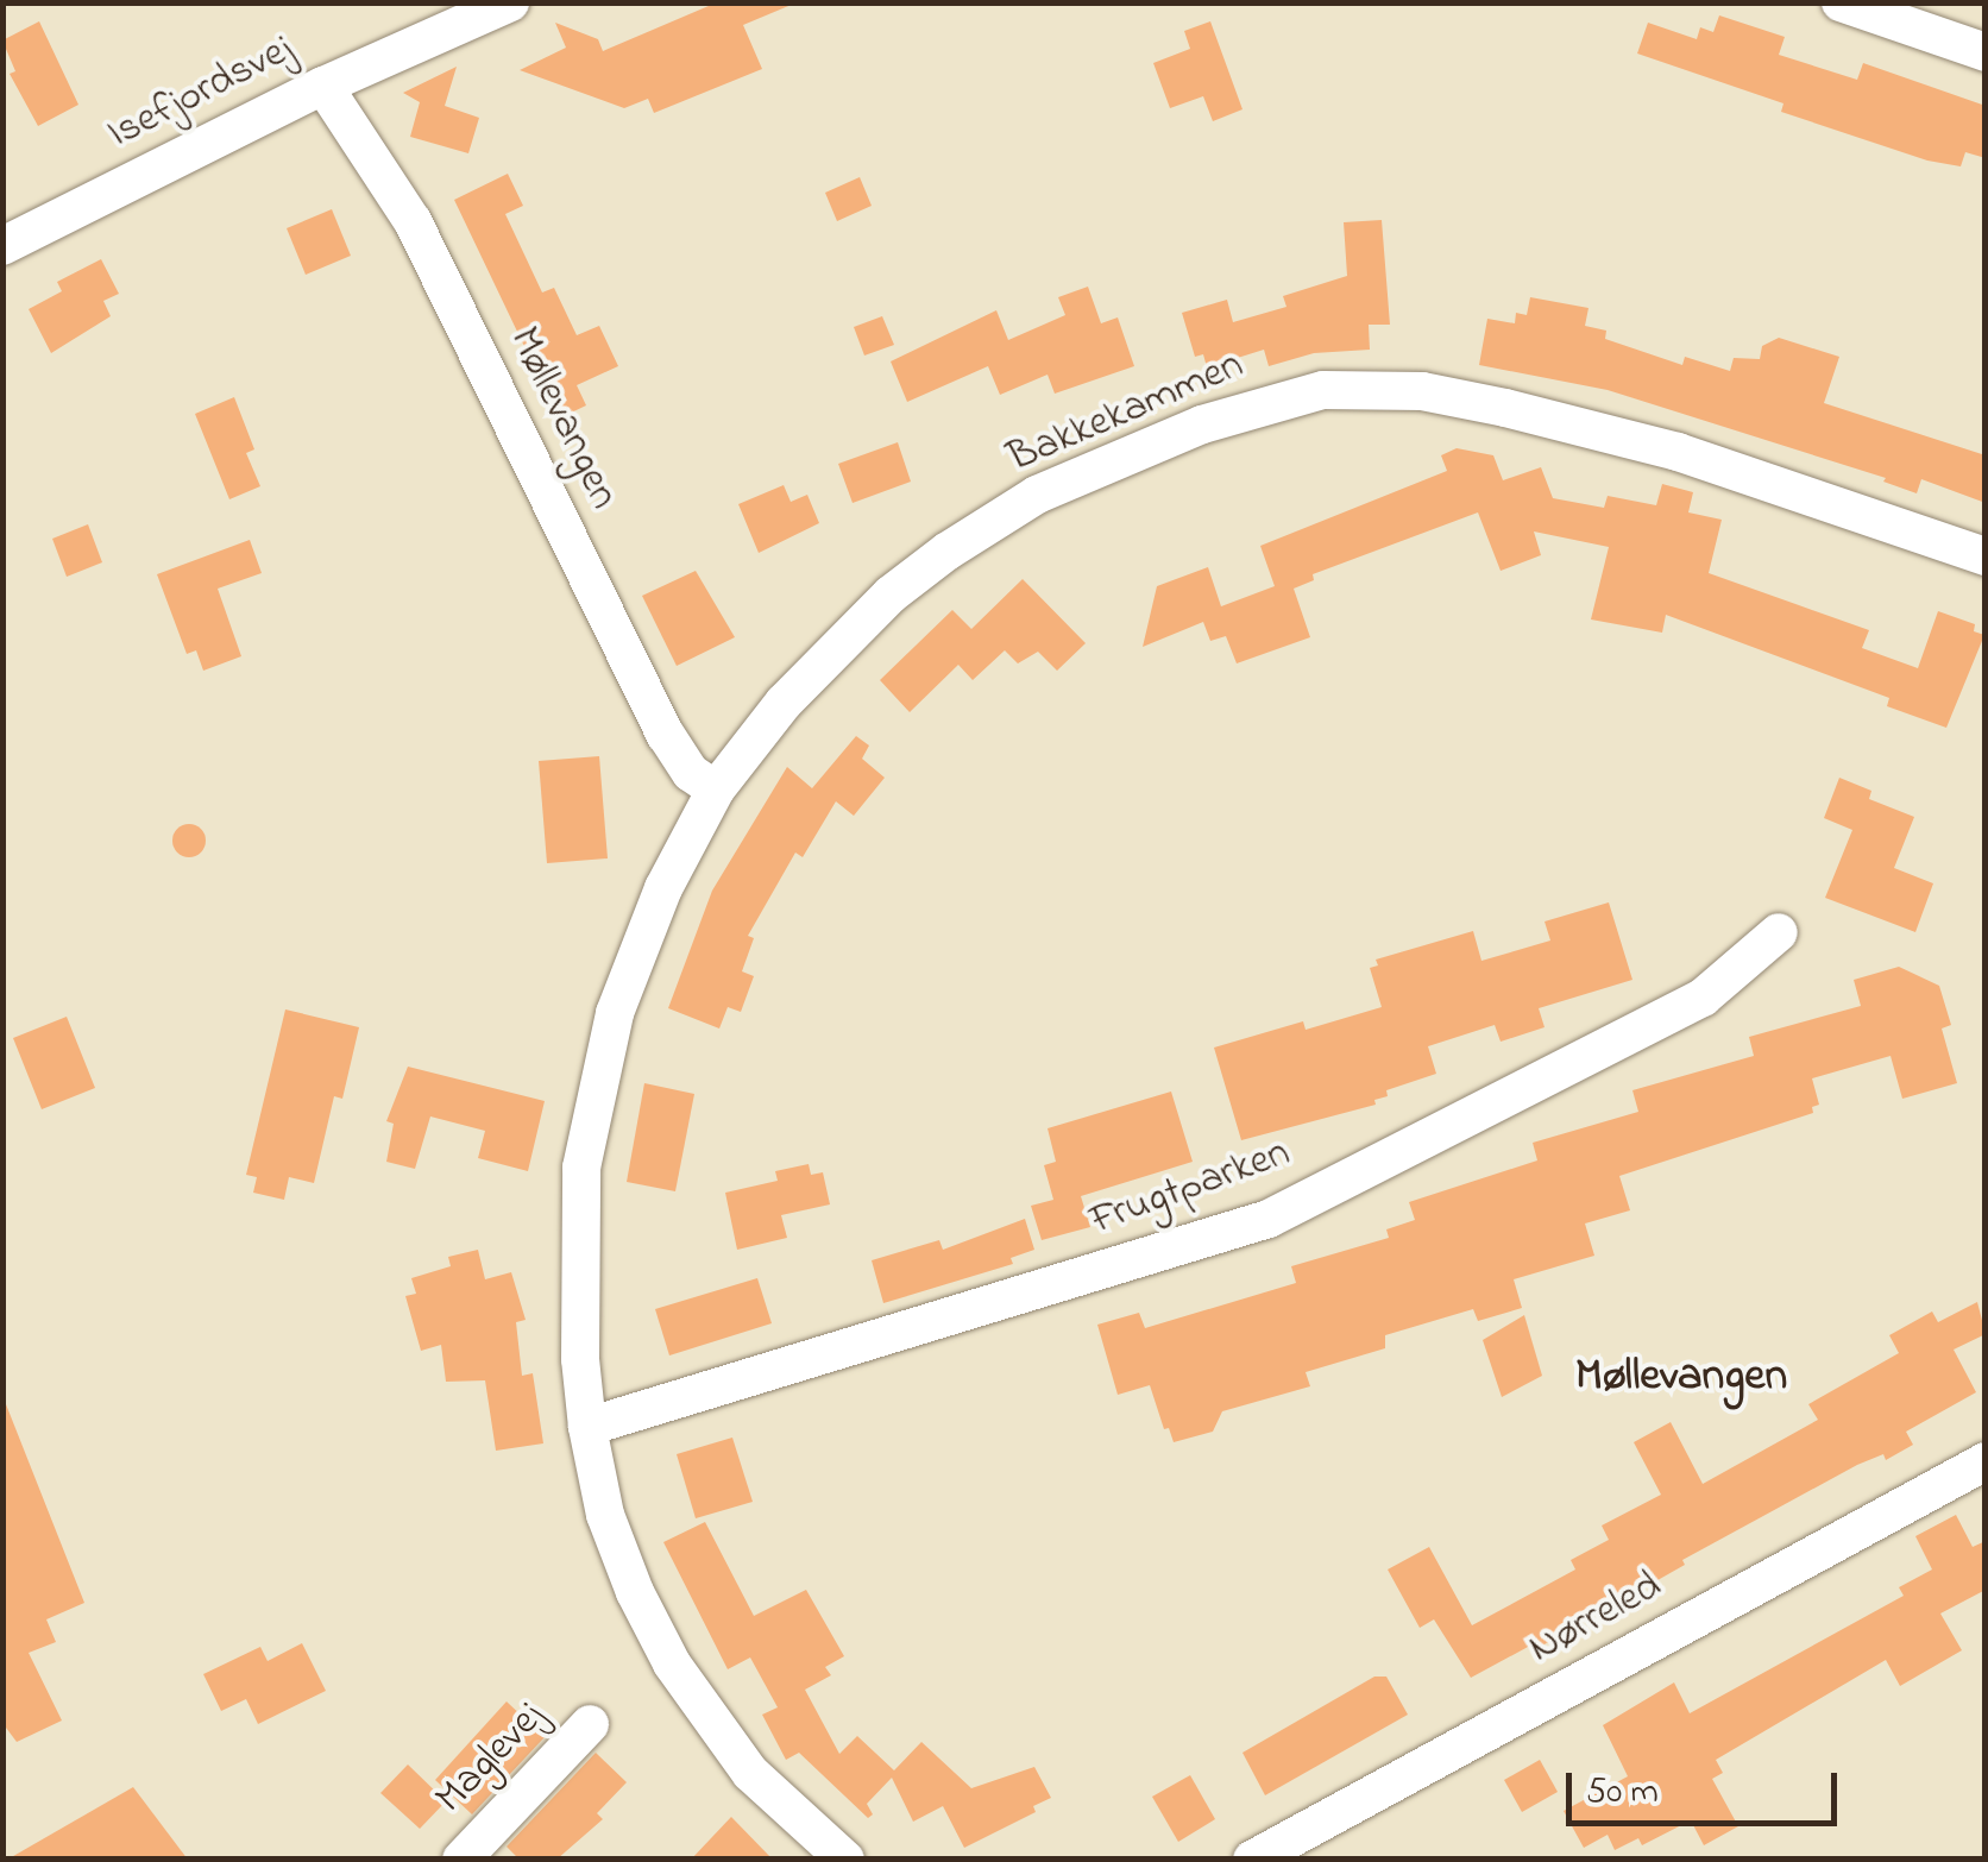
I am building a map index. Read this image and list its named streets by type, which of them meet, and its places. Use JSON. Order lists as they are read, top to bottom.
{
  "streets": {
    "street": [
      "Isefjordsvej",
      "Bakkekammen",
      "Møllevangen",
      "Frugtparken",
      "Nørreled",
      "Maglevej"
    ]
  },
  "crossings": [
    ["Isefjordsvej", "Møllevangen"],
    ["Bakkekammen", "Møllevangen"],
    ["Bakkekammen", "Frugtparken"]
  ],
  "districts": ["Møllevangen"],
  "scale_bar": "50 m"
}
